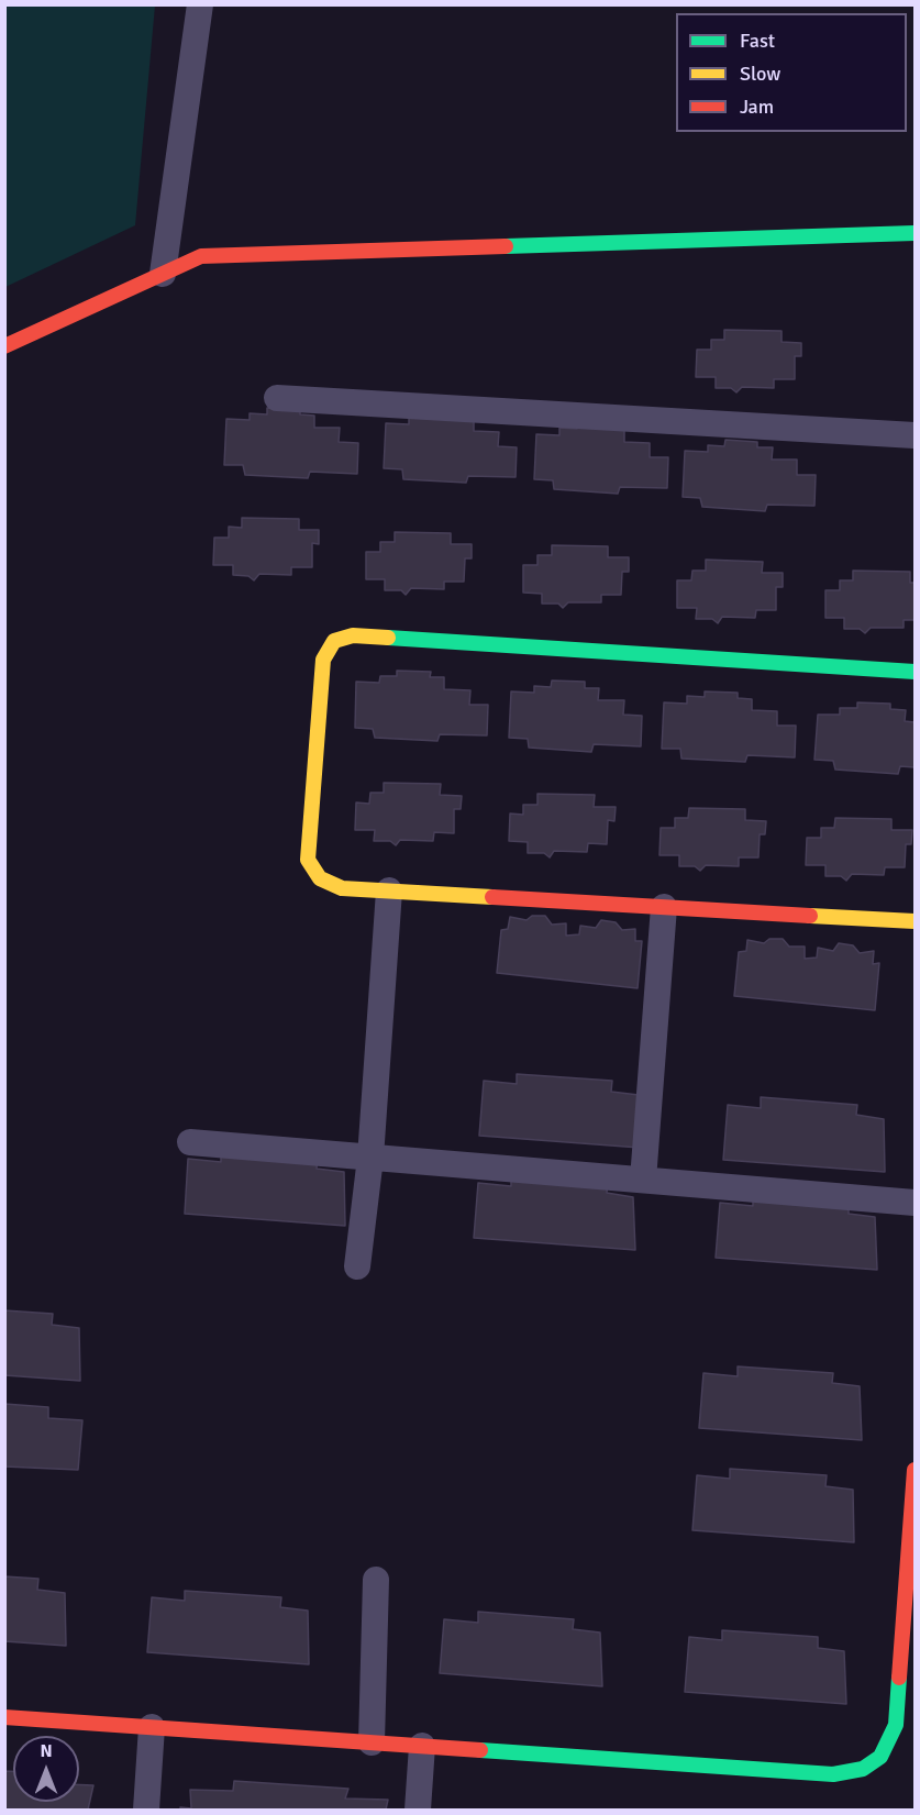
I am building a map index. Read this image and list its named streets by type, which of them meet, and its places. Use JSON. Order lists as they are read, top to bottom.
{
  "legend": ["Fast", "Slow", "Jam"],
  "north": "top"
}
